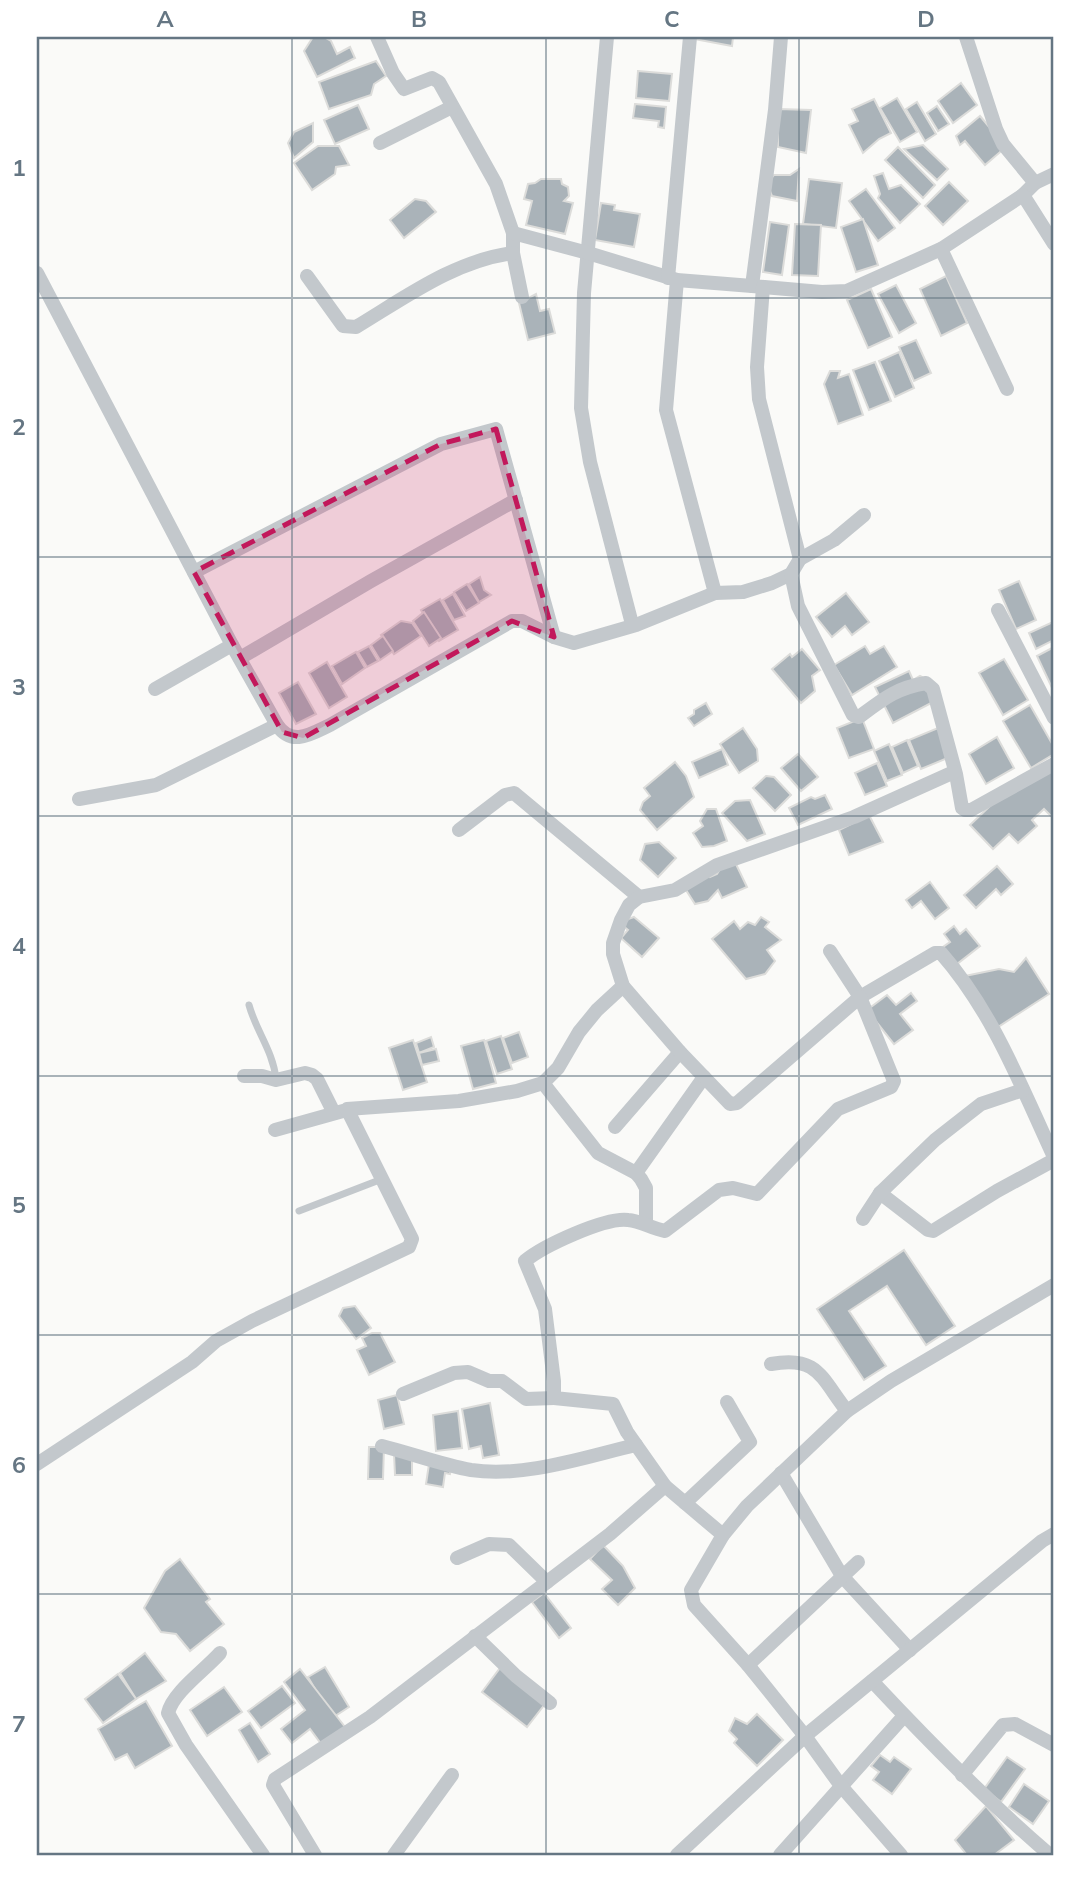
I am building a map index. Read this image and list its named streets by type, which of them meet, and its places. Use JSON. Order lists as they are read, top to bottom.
{
  "grid": {
    "columns": [
      "A",
      "B",
      "C",
      "D"
    ],
    "rows": [
      "1",
      "2",
      "3",
      "4",
      "5",
      "6",
      "7"
    ]
  }
}
